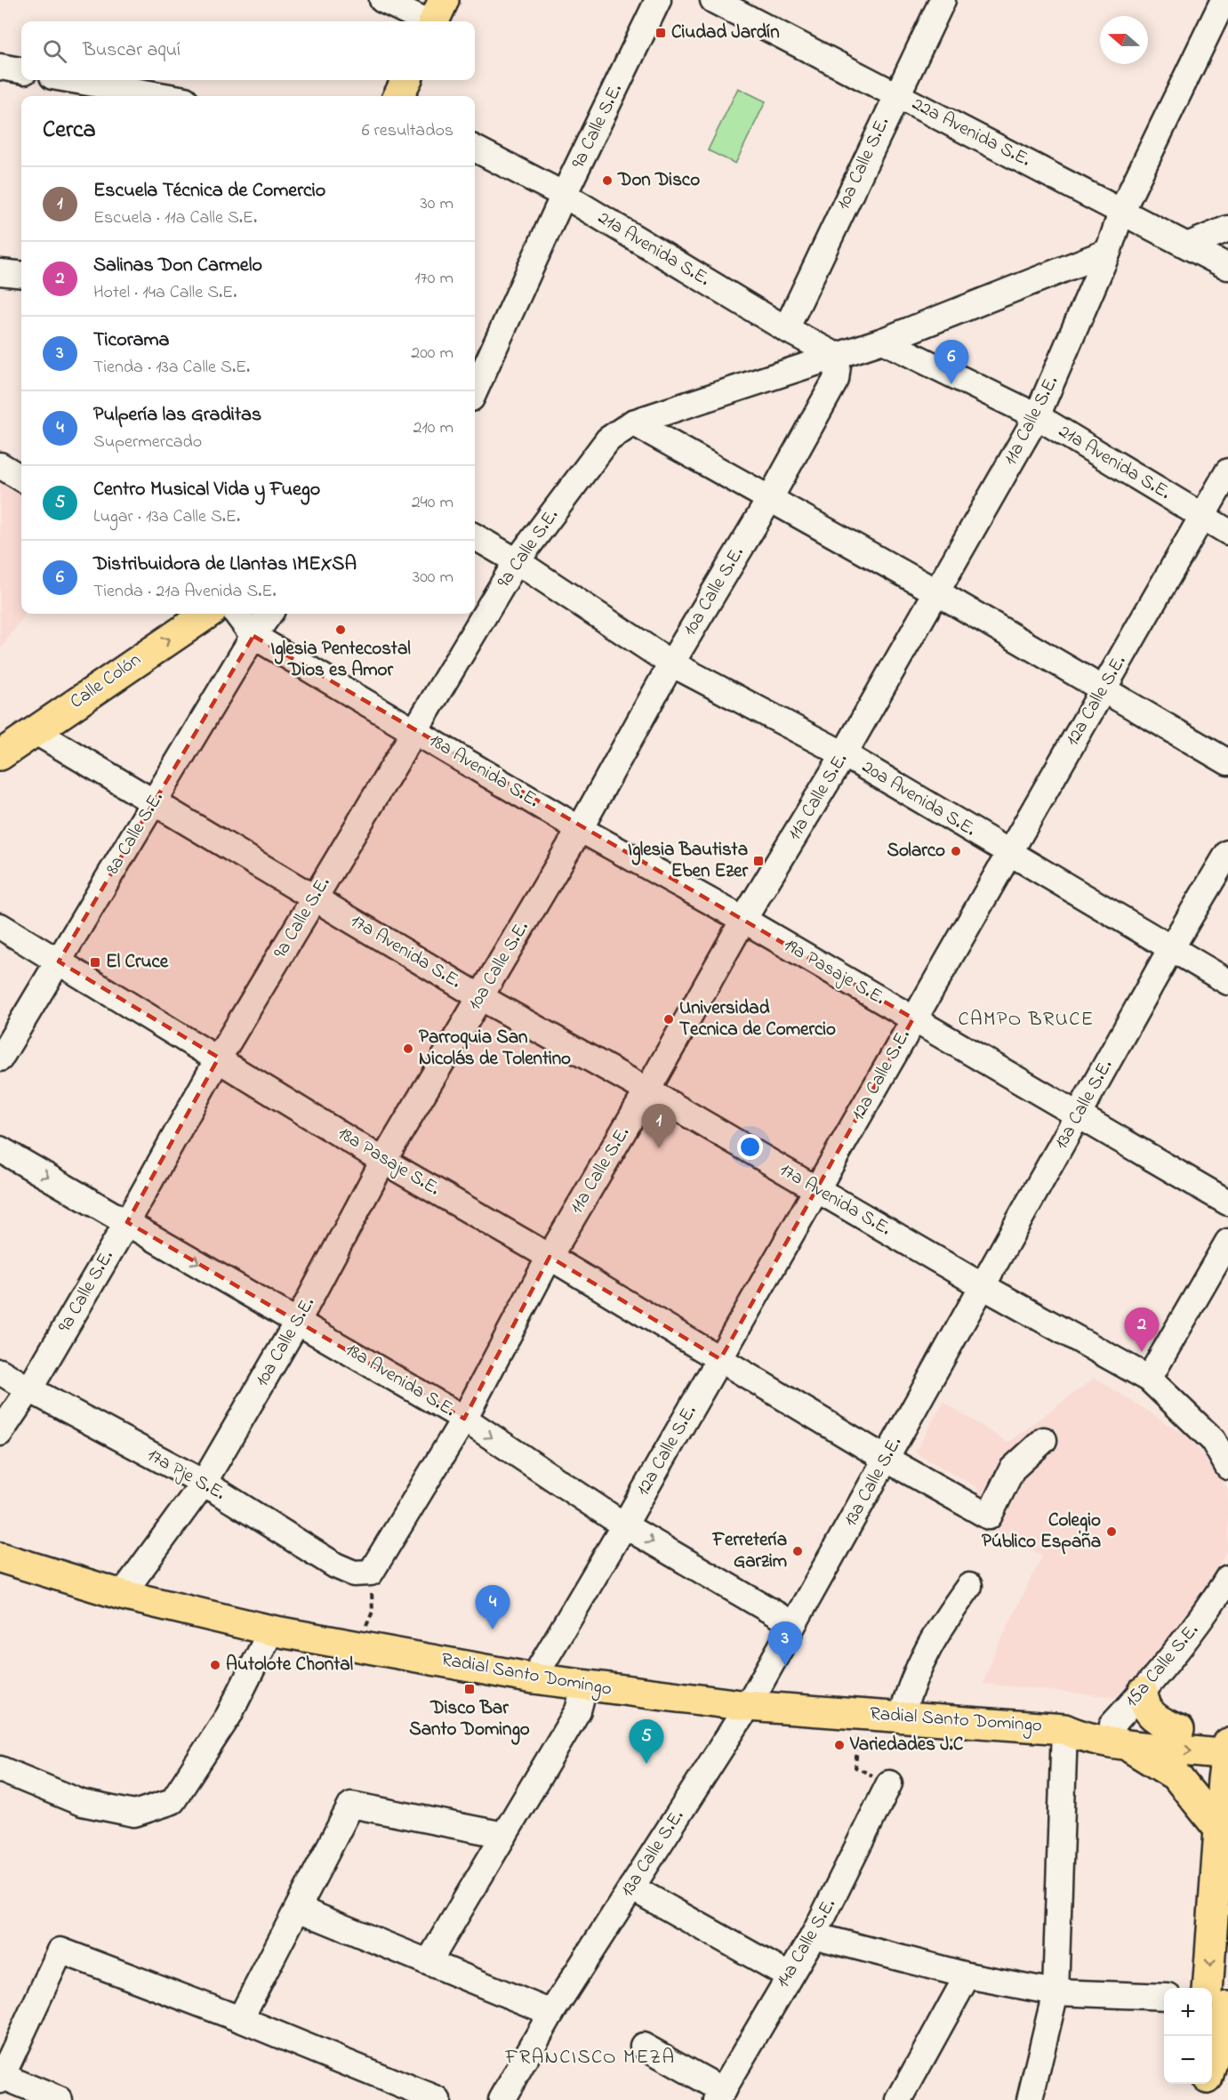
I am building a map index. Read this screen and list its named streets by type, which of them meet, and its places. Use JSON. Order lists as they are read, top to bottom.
{
  "streets": {
    "main road": ["Calle Colón", "Radial Santo Domingo"],
    "street": [
      "9a Calle S.E.",
      "22a Avenida S.E.",
      "10a Calle S.E.",
      "21a Avenida S.E.",
      "11a Calle S.E.",
      "12a Calle S.E.",
      "18a Avenida S.E.",
      "20a Avenida S.E.",
      "8a Calle S.E.",
      "17a Avenida S.E.",
      "19a Pasaje S.E.",
      "13a Calle S.E.",
      "18a Pasaje S.E.",
      "17a Pje S.E.",
      "15a Calle S.E.",
      "14a Calle S.E."
    ]
  },
  "crossings": [
    ["9a Calle S.E.", "10a Calle S.E."],
    ["9a Calle S.E.", "21a Avenida S.E."],
    ["9a Calle S.E.", "11a Calle S.E."],
    ["9a Calle S.E.", "18a Avenida S.E."],
    ["9a Calle S.E.", "20a Avenida S.E."],
    ["9a Calle S.E.", "17a Avenida S.E."],
    ["9a Calle S.E.", "18a Pasaje S.E."],
    ["9a Calle S.E.", "17a Pje S.E."],
    ["22a Avenida S.E.", "10a Calle S.E."],
    ["22a Avenida S.E.", "11a Calle S.E."],
    ["10a Calle S.E.", "21a Avenida S.E."],
    ["10a Calle S.E.", "18a Avenida S.E."],
    ["10a Calle S.E.", "20a Avenida S.E."],
    ["10a Calle S.E.", "17a Avenida S.E."],
    ["10a Calle S.E.", "18a Pasaje S.E."],
    ["10a Calle S.E.", "17a Pje S.E."],
    ["10a Calle S.E.", "Radial Santo Domingo"],
    ["21a Avenida S.E.", "11a Calle S.E."],
    ["21a Avenida S.E.", "12a Calle S.E."],
    ["11a Calle S.E.", "18a Avenida S.E."],
    ["11a Calle S.E.", "20a Avenida S.E."],
    ["11a Calle S.E.", "17a Avenida S.E."],
    ["11a Calle S.E.", "19a Pasaje S.E."],
    ["11a Calle S.E.", "18a Pasaje S.E."],
    ["11a Calle S.E.", "17a Pje S.E."],
    ["Calle Colón", "17a Avenida S.E."],
    ["12a Calle S.E.", "18a Avenida S.E."],
    ["12a Calle S.E.", "20a Avenida S.E."],
    ["12a Calle S.E.", "17a Avenida S.E."],
    ["12a Calle S.E.", "19a Pasaje S.E."],
    ["12a Calle S.E.", "18a Pasaje S.E."],
    ["12a Calle S.E.", "Radial Santo Domingo"],
    ["18a Avenida S.E.", "8a Calle S.E."],
    ["18a Avenida S.E.", "19a Pasaje S.E."],
    ["18a Avenida S.E.", "13a Calle S.E."],
    ["20a Avenida S.E.", "13a Calle S.E."],
    ["8a Calle S.E.", "17a Avenida S.E."],
    ["8a Calle S.E.", "18a Pasaje S.E."],
    ["17a Avenida S.E.", "13a Calle S.E."],
    ["19a Pasaje S.E.", "13a Calle S.E."],
    ["13a Calle S.E.", "Radial Santo Domingo"],
    ["15a Calle S.E.", "Radial Santo Domingo"]
  ],
  "one_way": ["Calle Colón", "18a Avenida S.E."],
  "districts": ["CAMPO BRUCE", "FRANCISCO MEZA"],
  "places": {
    "transit": [
      "Ciudad Jardín",
      "Iglesia Bautista Eben Ezer",
      "El Cruce",
      "Disco Bar Santo Domingo"
    ],
    "other": [
      "Don Disco",
      "Iglesia Pentecostal Dios es Amor",
      "Solarco",
      "Universidad Tecnica de Comercio",
      "Parroquia San Nicolás de Tolentino",
      "Colegio Público España",
      "Ferretería Garzim",
      "Autolote Chontal",
      "Variedades J.C"
    ]
  },
  "north": "left",
  "page": {
    "search": "Buscar aquí",
    "heading": ["Cerca", "6 resultados"],
    "list": [
      {
        "mark": "1",
        "name": "Escuela Técnica de Comercio",
        "note": "Escuela · 11a Calle S.E.",
        "value": "30 m"
      },
      {
        "mark": "2",
        "name": "Salinas Don Carmelo",
        "note": "Hotel · 14a Calle S.E.",
        "value": "170 m"
      },
      {
        "mark": "3",
        "name": "Ticorama",
        "note": "Tienda · 13a Calle S.E.",
        "value": "200 m"
      },
      {
        "mark": "4",
        "name": "Pulpería las Graditas",
        "note": "Supermercado",
        "value": "210 m"
      },
      {
        "mark": "5",
        "name": "Centro Musical Vida y Fuego",
        "note": "Lugar · 13a Calle S.E.",
        "value": "240 m"
      },
      {
        "mark": "6",
        "name": "Distribuidora de Llantas IMEXSA",
        "note": "Tienda · 21a Avenida S.E.",
        "value": "300 m"
      }
    ],
    "pins": [
      "6",
      "1",
      "2",
      "4",
      "3",
      "5"
    ],
    "map_buttons": ["+", "−"]
  }
}
